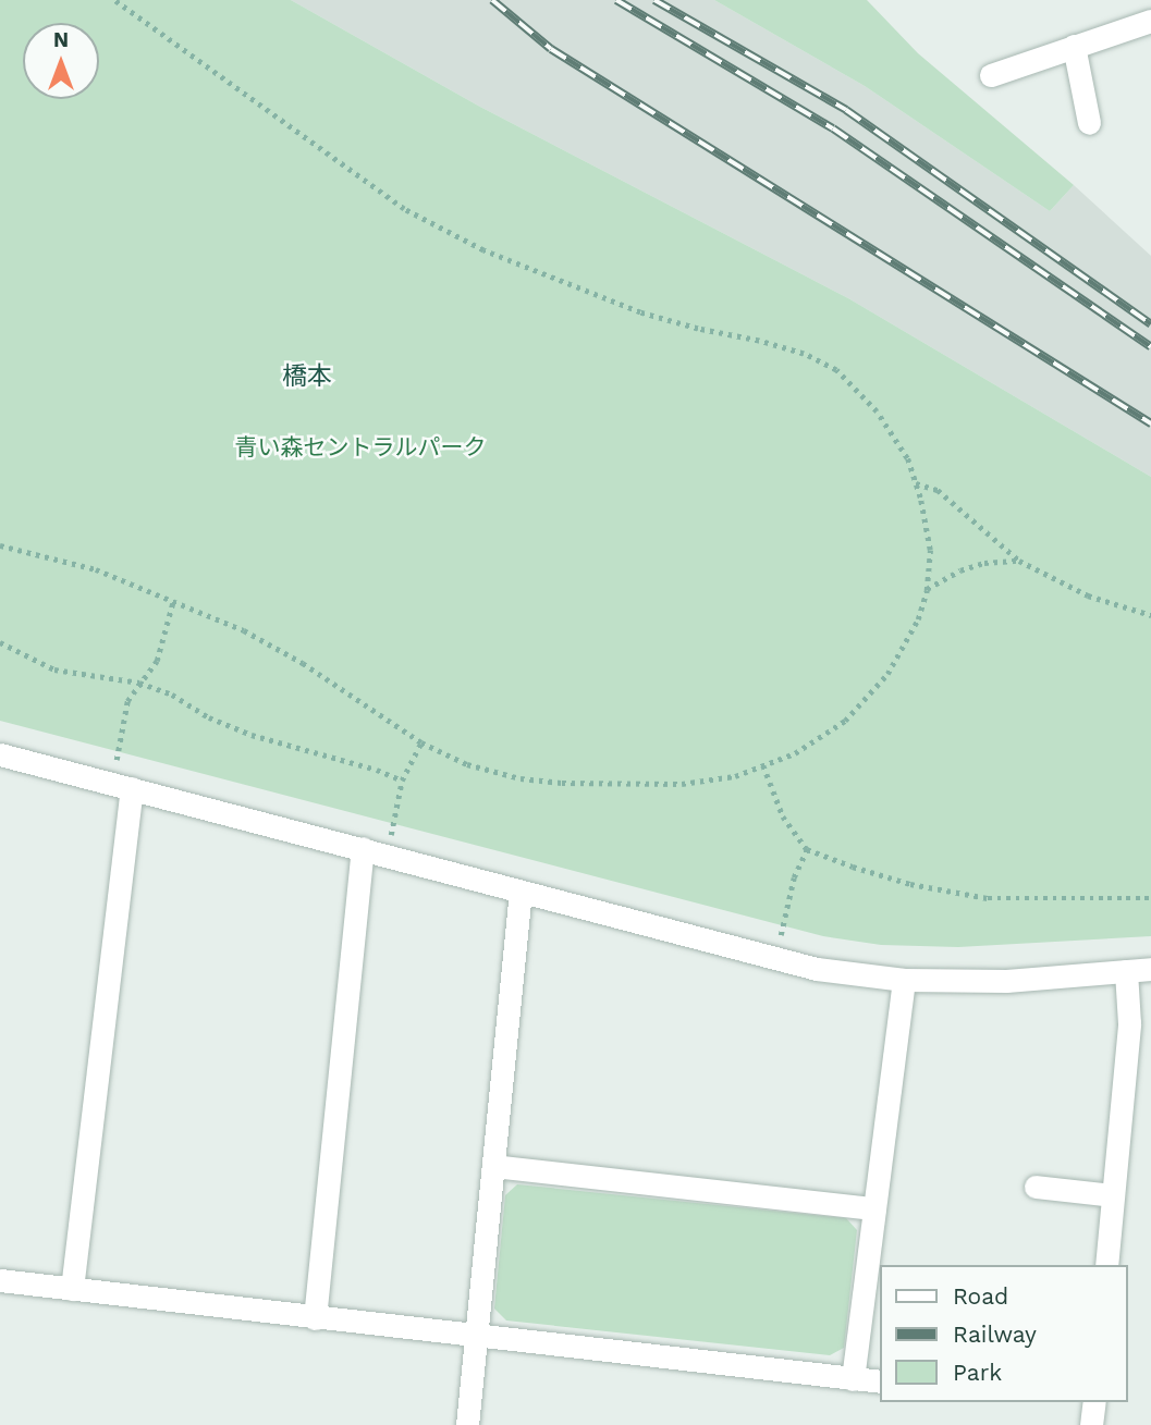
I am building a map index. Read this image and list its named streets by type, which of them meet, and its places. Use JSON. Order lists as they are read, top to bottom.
{
  "districts": ["橋本"],
  "parks": ["青い森セントラルパーク"],
  "legend": ["Road", "Railway", "Park"],
  "north": "top"
}
